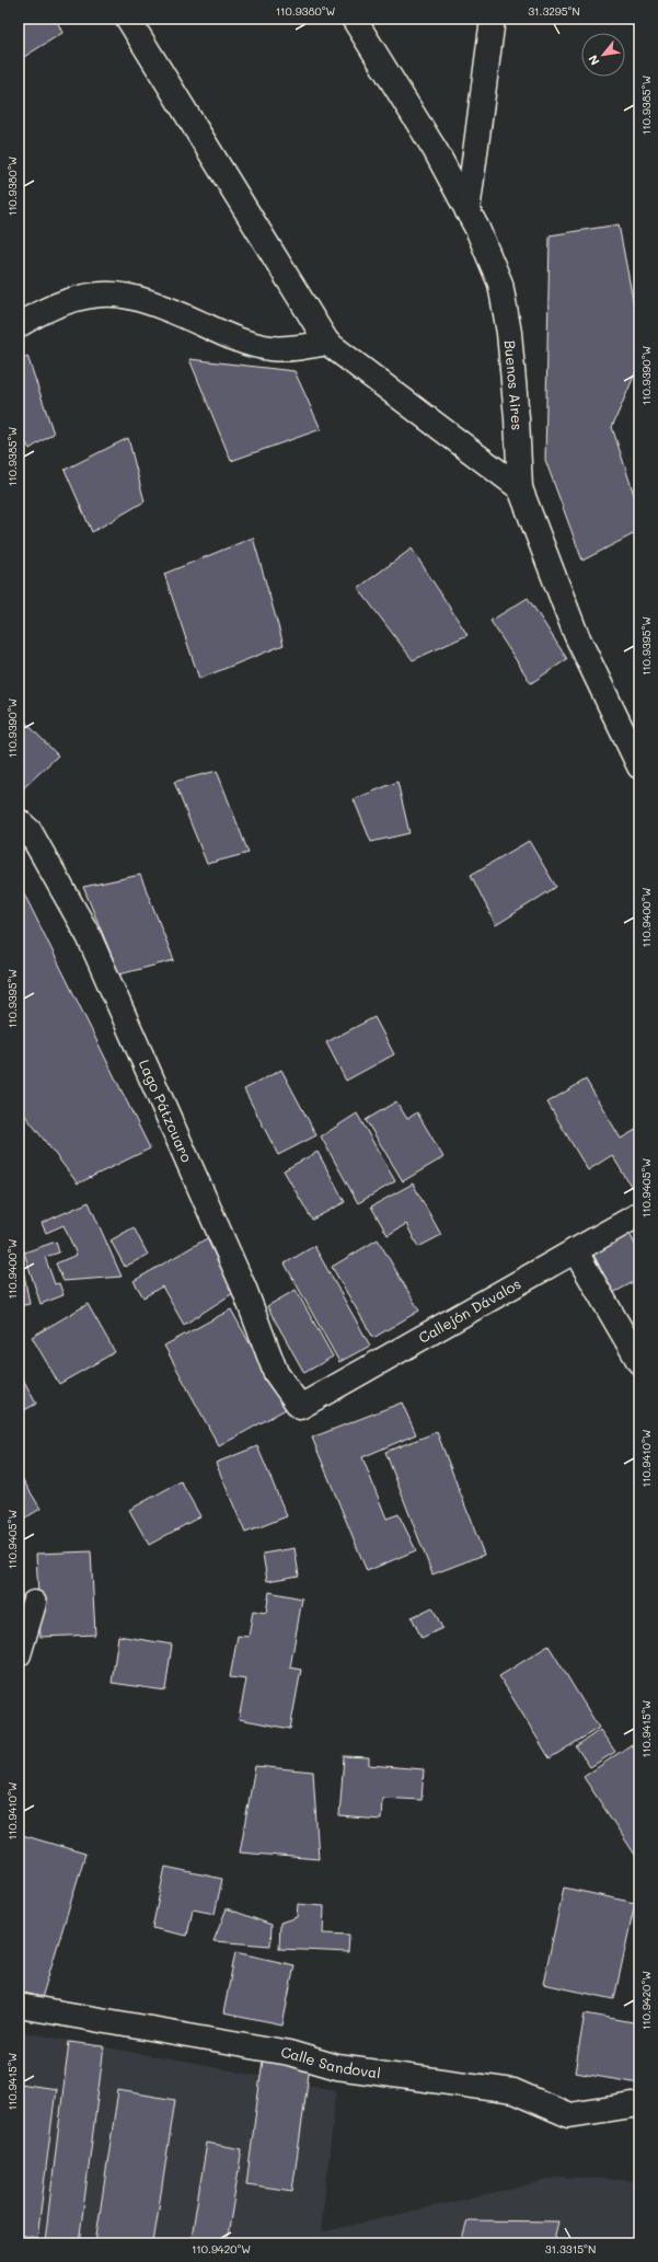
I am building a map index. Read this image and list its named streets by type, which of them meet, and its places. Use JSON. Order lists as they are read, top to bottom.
{
  "streets": {
    "street": [
      "Buenos Aires",
      "Lago Pátzcuaro",
      "Callejón Dávalos",
      "Calle Sandoval"
    ]
  },
  "crossings": [
    ["Lago Pátzcuaro", "Callejón Dávalos"]
  ],
  "north": "bottom left",
  "coordinates": [
    "110.9380°W",
    "31.3295°N",
    "110.9385°W",
    "110.9390°W",
    "110.9395°W",
    "110.9400°W",
    "110.9405°W",
    "110.9410°W",
    "110.9415°W",
    "110.9420°W",
    "31.3315°N"
  ]
}
